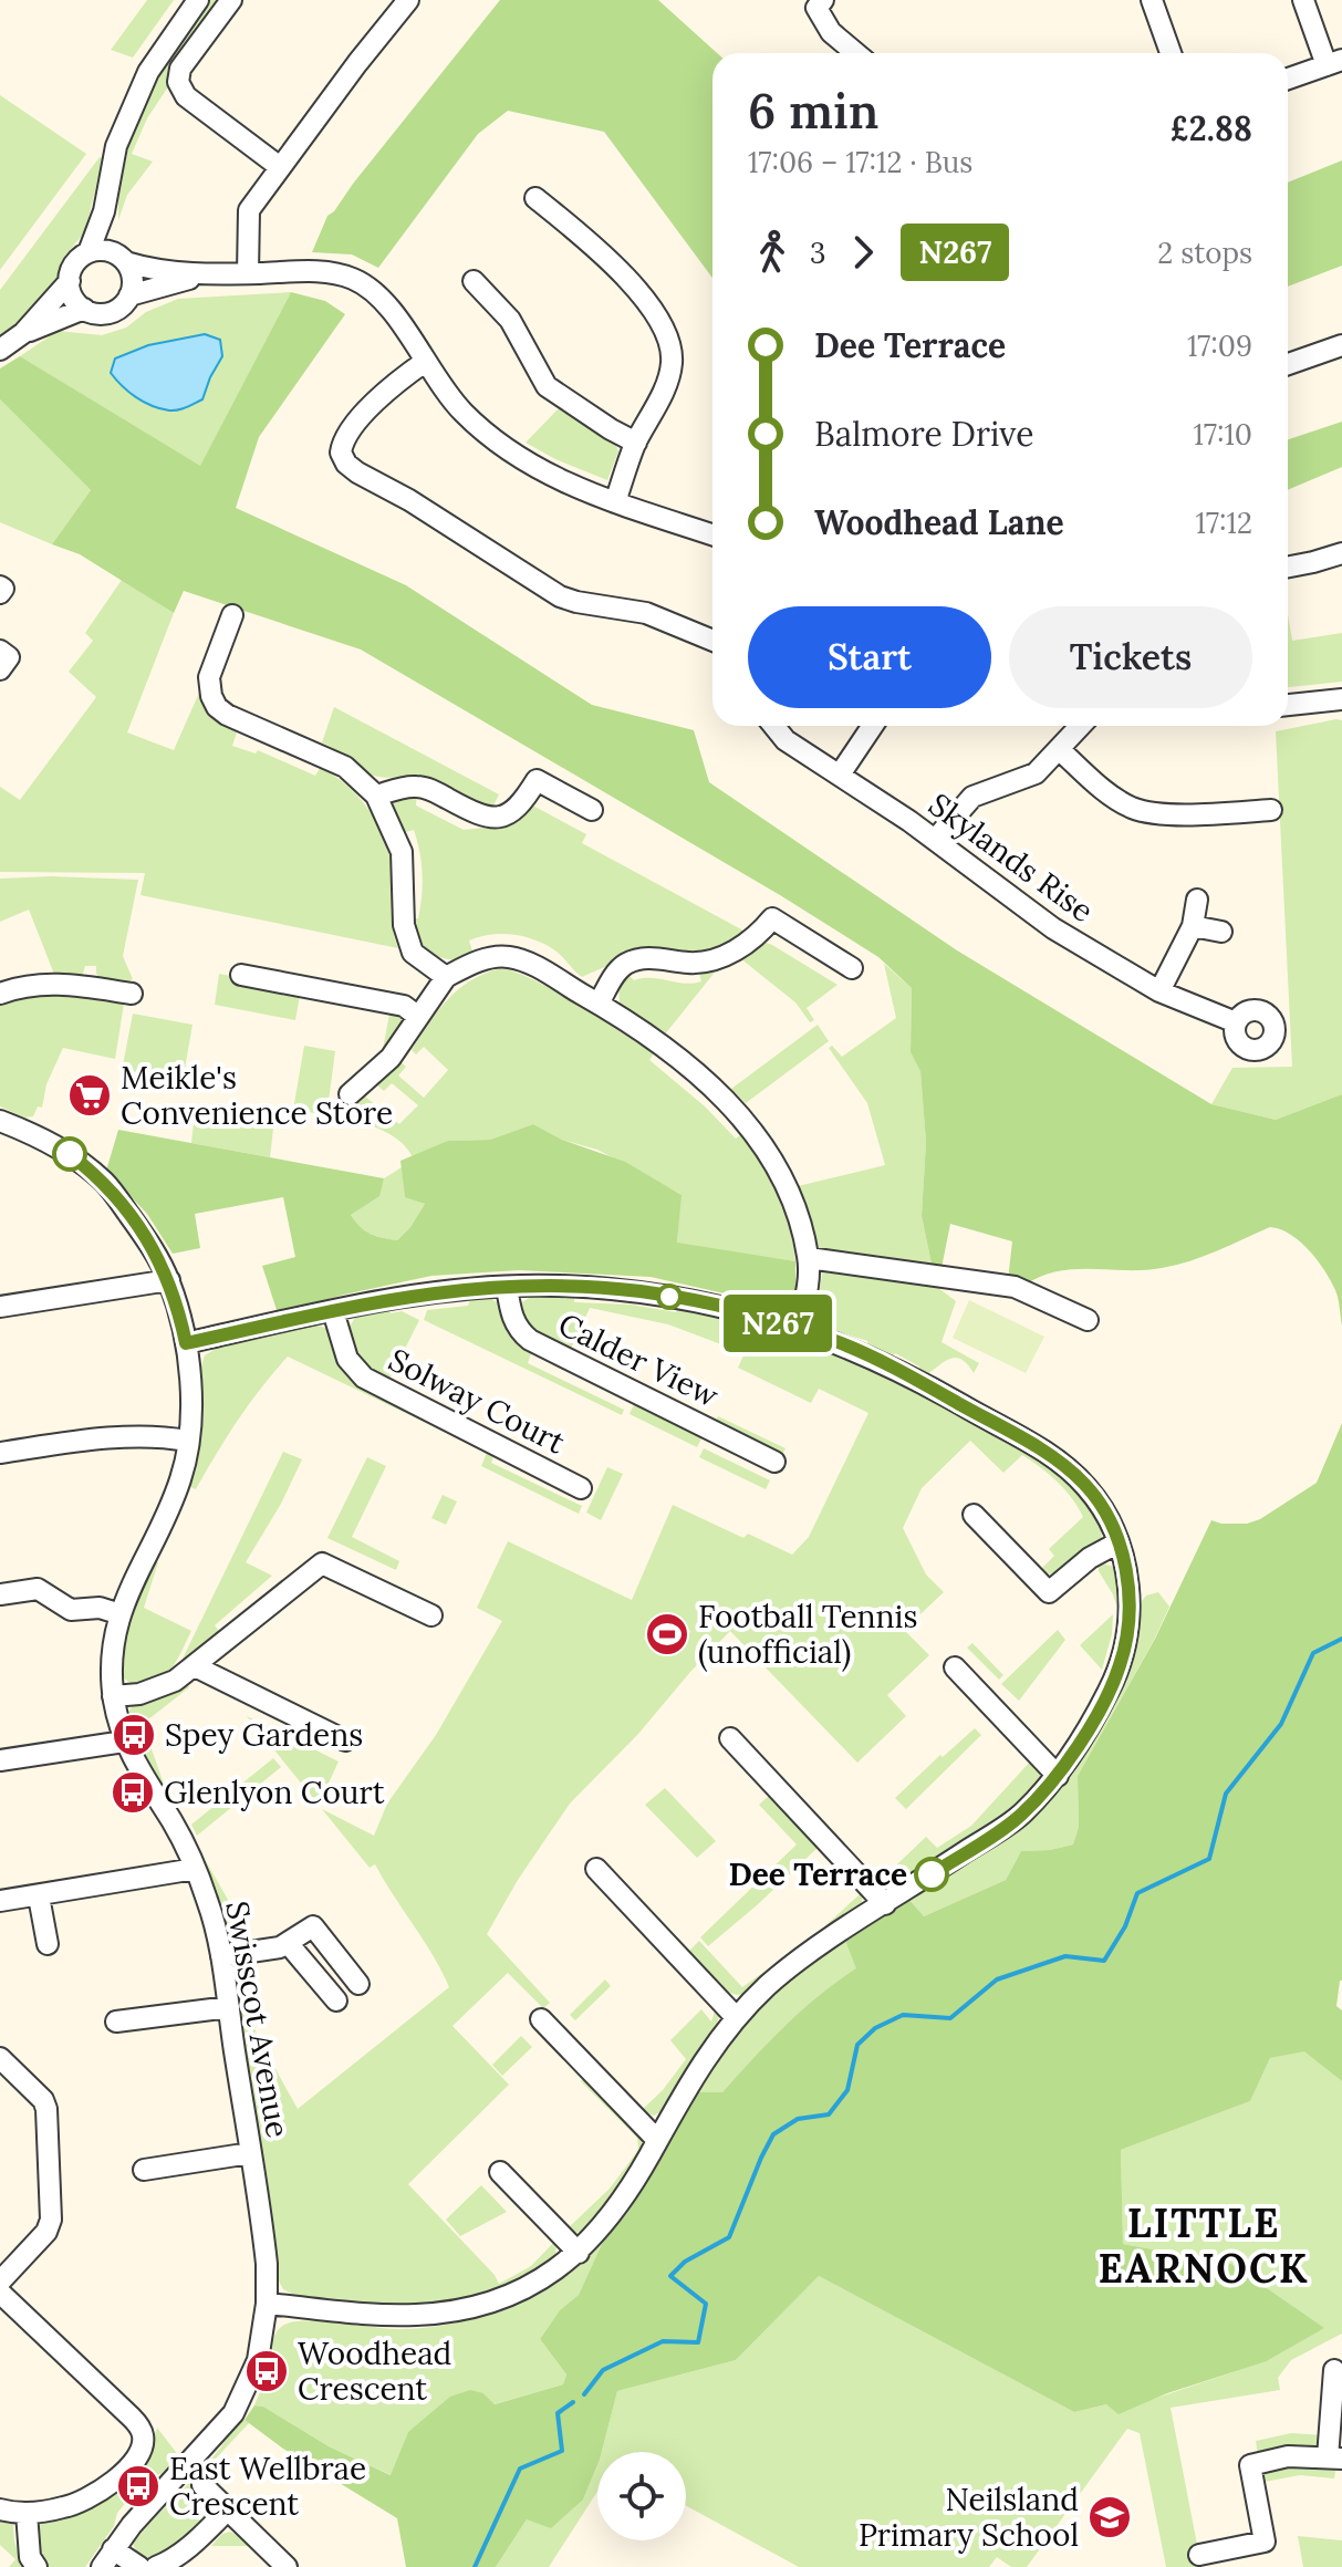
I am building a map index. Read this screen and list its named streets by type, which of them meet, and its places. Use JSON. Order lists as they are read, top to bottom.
{
  "streets": {
    "street": [
      "Skylands Rise",
      "Calder View",
      "Solway Court",
      "Swisscot Avenue"
    ]
  },
  "districts": ["LITTLE EARNOCK"],
  "places": {
    "supermarket": ["Meikle's Convenience Store"],
    "sports": ["Football Tennis (unofficial)"],
    "bus stop": [
      "Spey Gardens",
      "Glenlyon Court",
      "Woodhead Crescent",
      "East Wellbrae Crescent"
    ],
    "other": ["Dee Terrace"],
    "school or university": ["Neilsland Primary School"]
  },
  "lines": ["bus line N267"],
  "page": {
    "on_map": "N267",
    "heading": ["6 min", "17:06 – 17:12 · Bus", "£2.88"],
    "legs": ["3", "N267", "2 stops"],
    "list": [
      {
        "name": "Dee Terrace",
        "value": "17:09"
      },
      {
        "name": "Balmore Drive",
        "value": "17:10"
      },
      {
        "name": "Woodhead Lane",
        "value": "17:12"
      }
    ],
    "buttons": ["Start", "Tickets"]
  }
}
